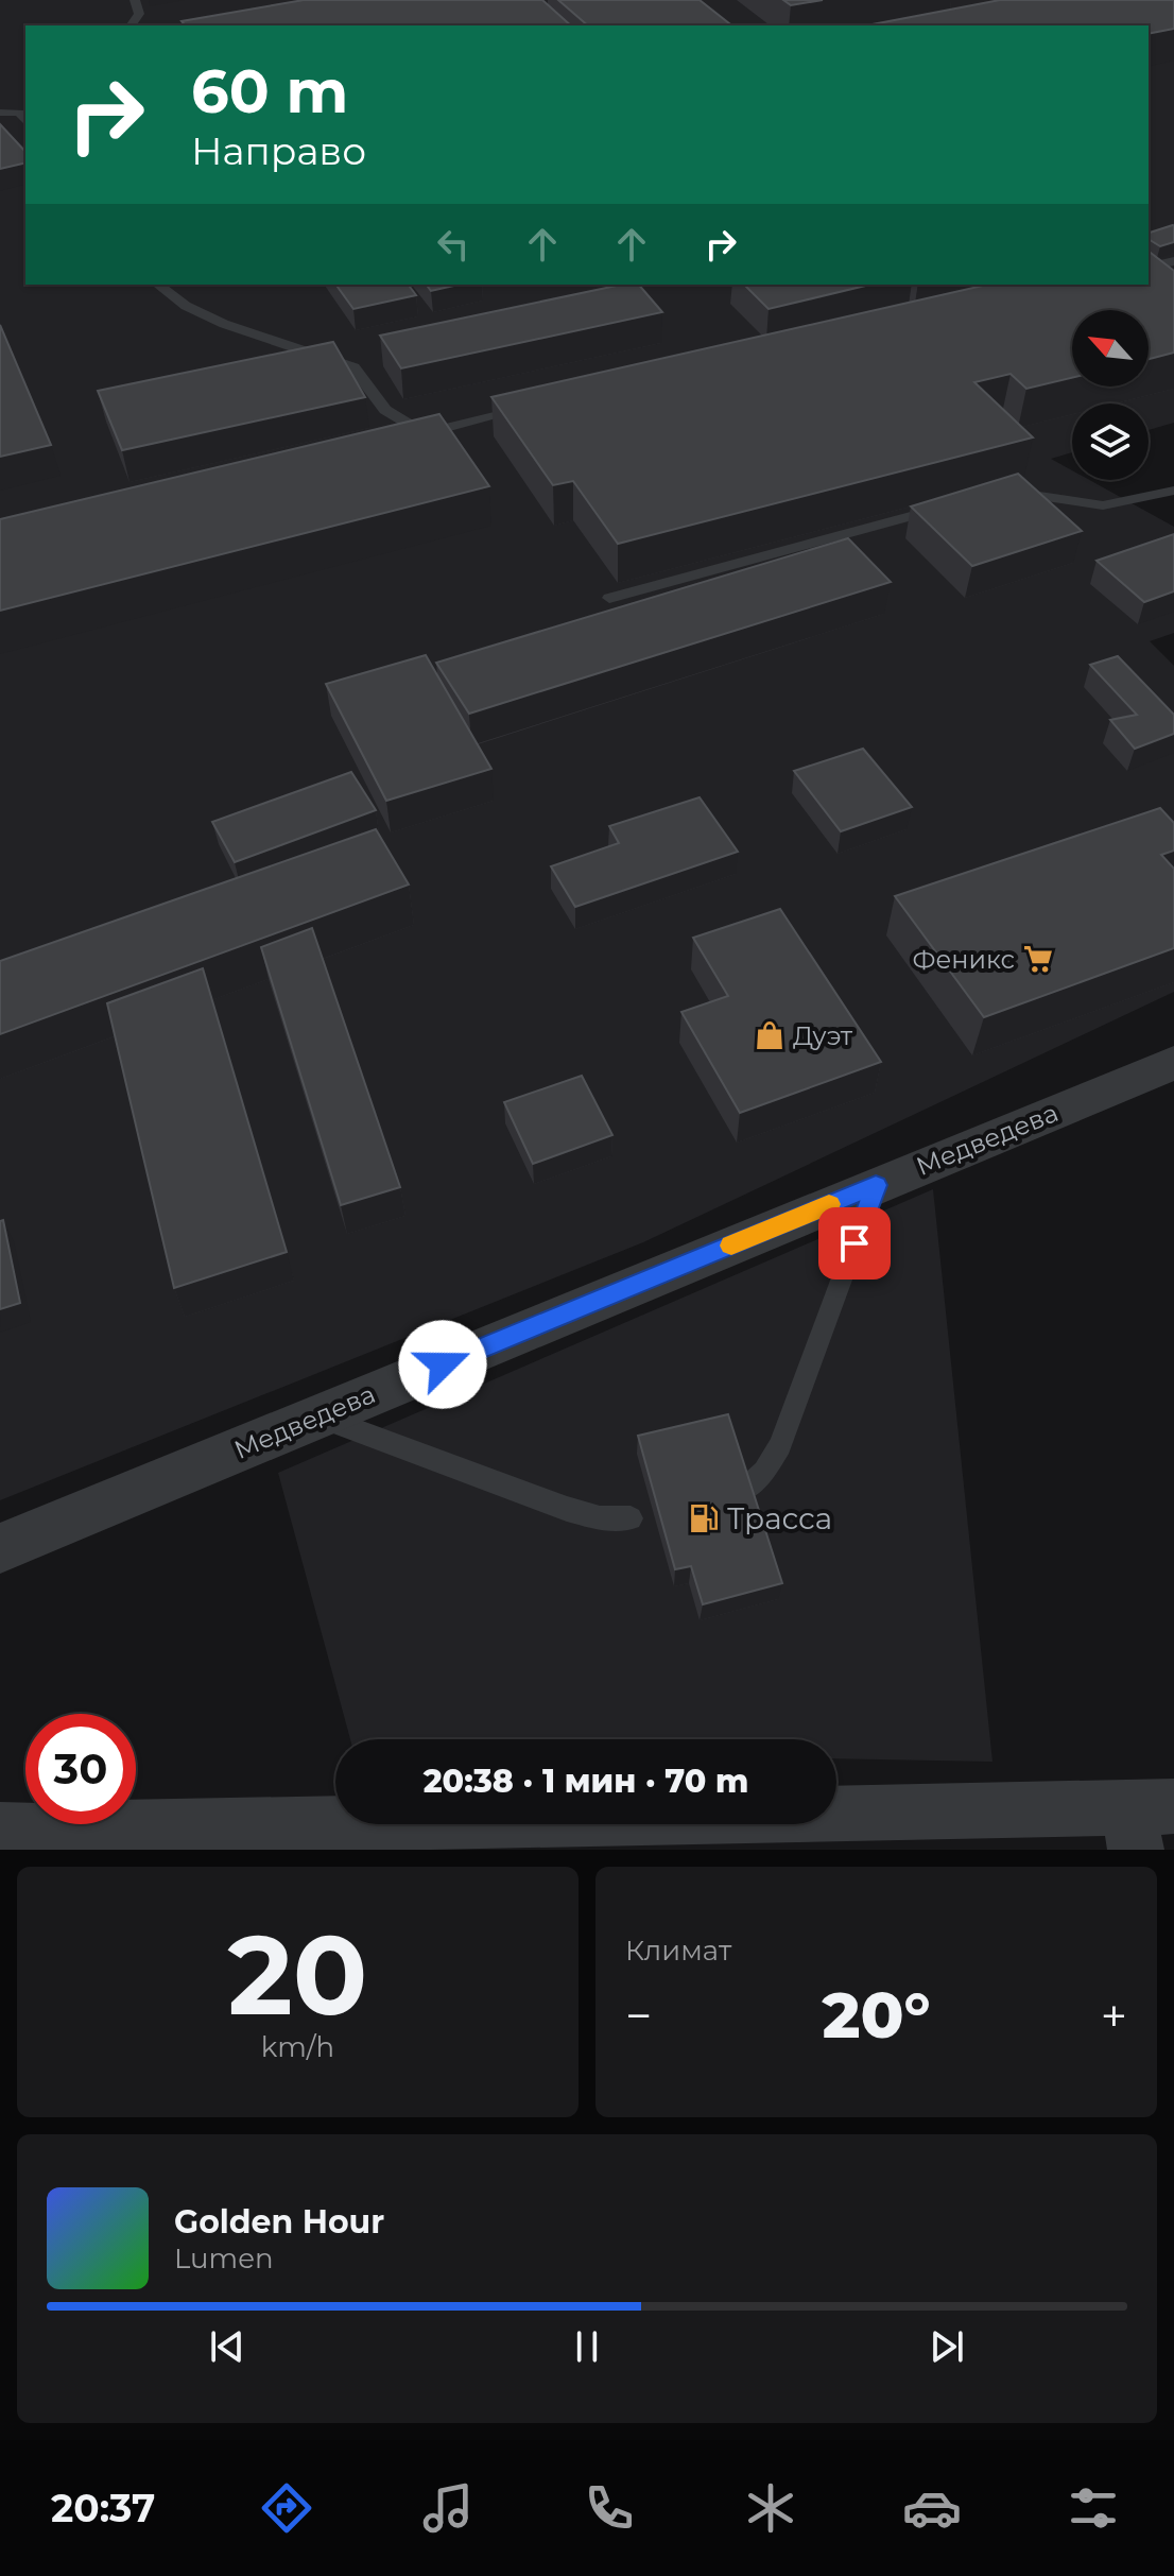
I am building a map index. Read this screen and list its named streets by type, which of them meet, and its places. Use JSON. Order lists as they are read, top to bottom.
{
  "streets": {
    "street": ["Медведева"]
  },
  "places": {
    "supermarket": ["Феникс"],
    "shop": ["Дуэт"],
    "fuel station": ["Трасса"]
  },
  "north": "top left",
  "page": {
    "turn": ["60 m", "Направо"],
    "limit": "30",
    "trip": "20:38 · 1 мин · 70 m",
    "tile": [
      ["20", "km/h"],
      "Климат"
    ],
    "heat": ["−", "20°", "+"],
    "song": ["Golden Hour", "Lumen"],
    "tabs": "20:37"
  }
}
